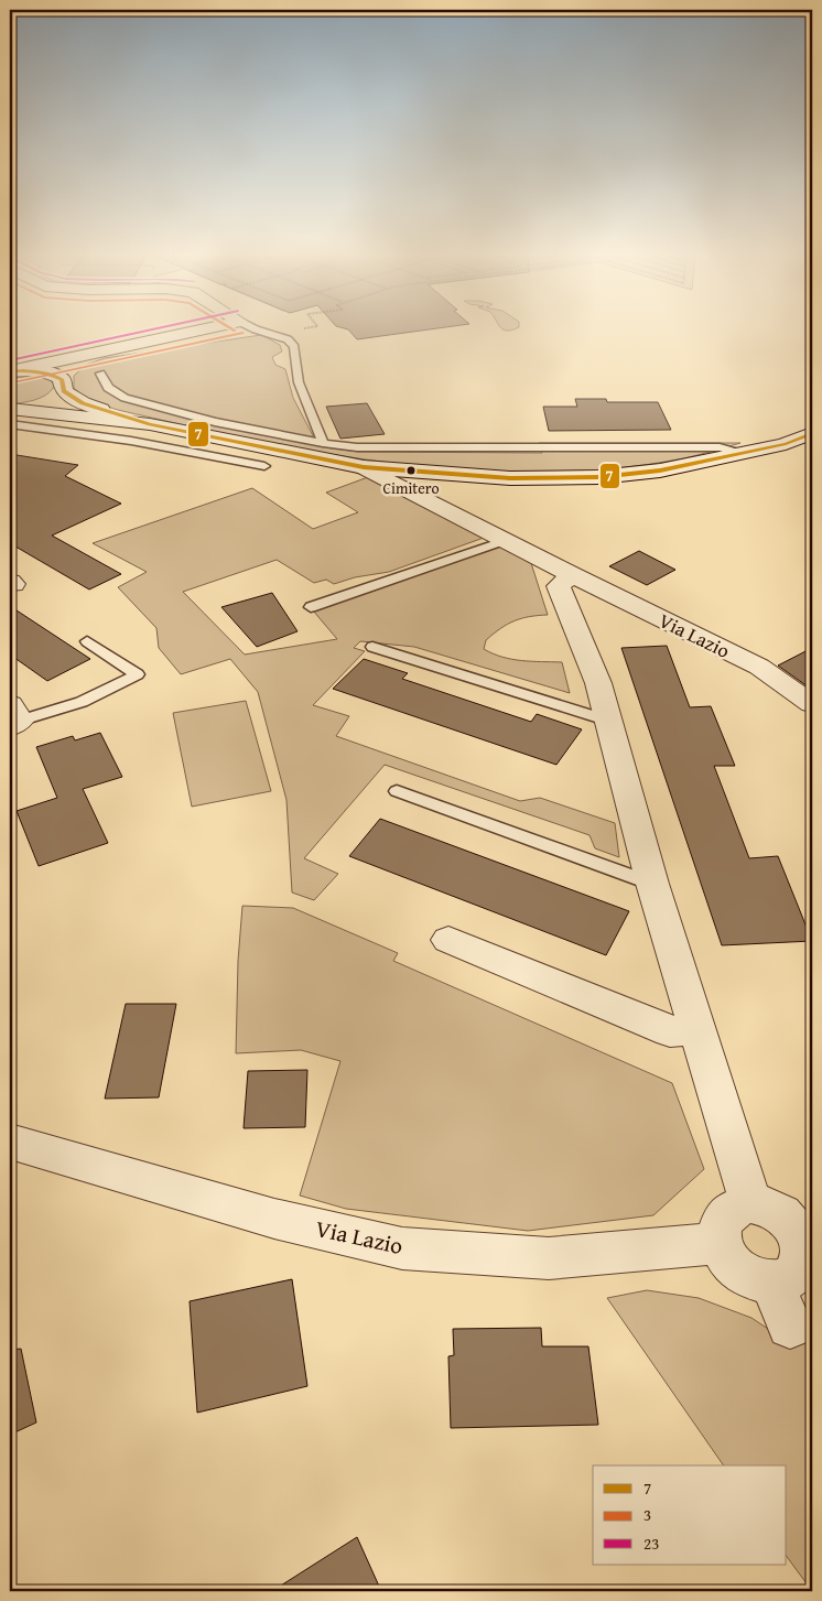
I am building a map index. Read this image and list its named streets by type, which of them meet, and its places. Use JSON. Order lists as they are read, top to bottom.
{
  "streets": {
    "street": ["Via Lazio"]
  },
  "places": ["Cimitero"],
  "lines": ["transit line 3", "transit line 23", "transit line 7"],
  "legend": ["7", "3", "23"]
}
